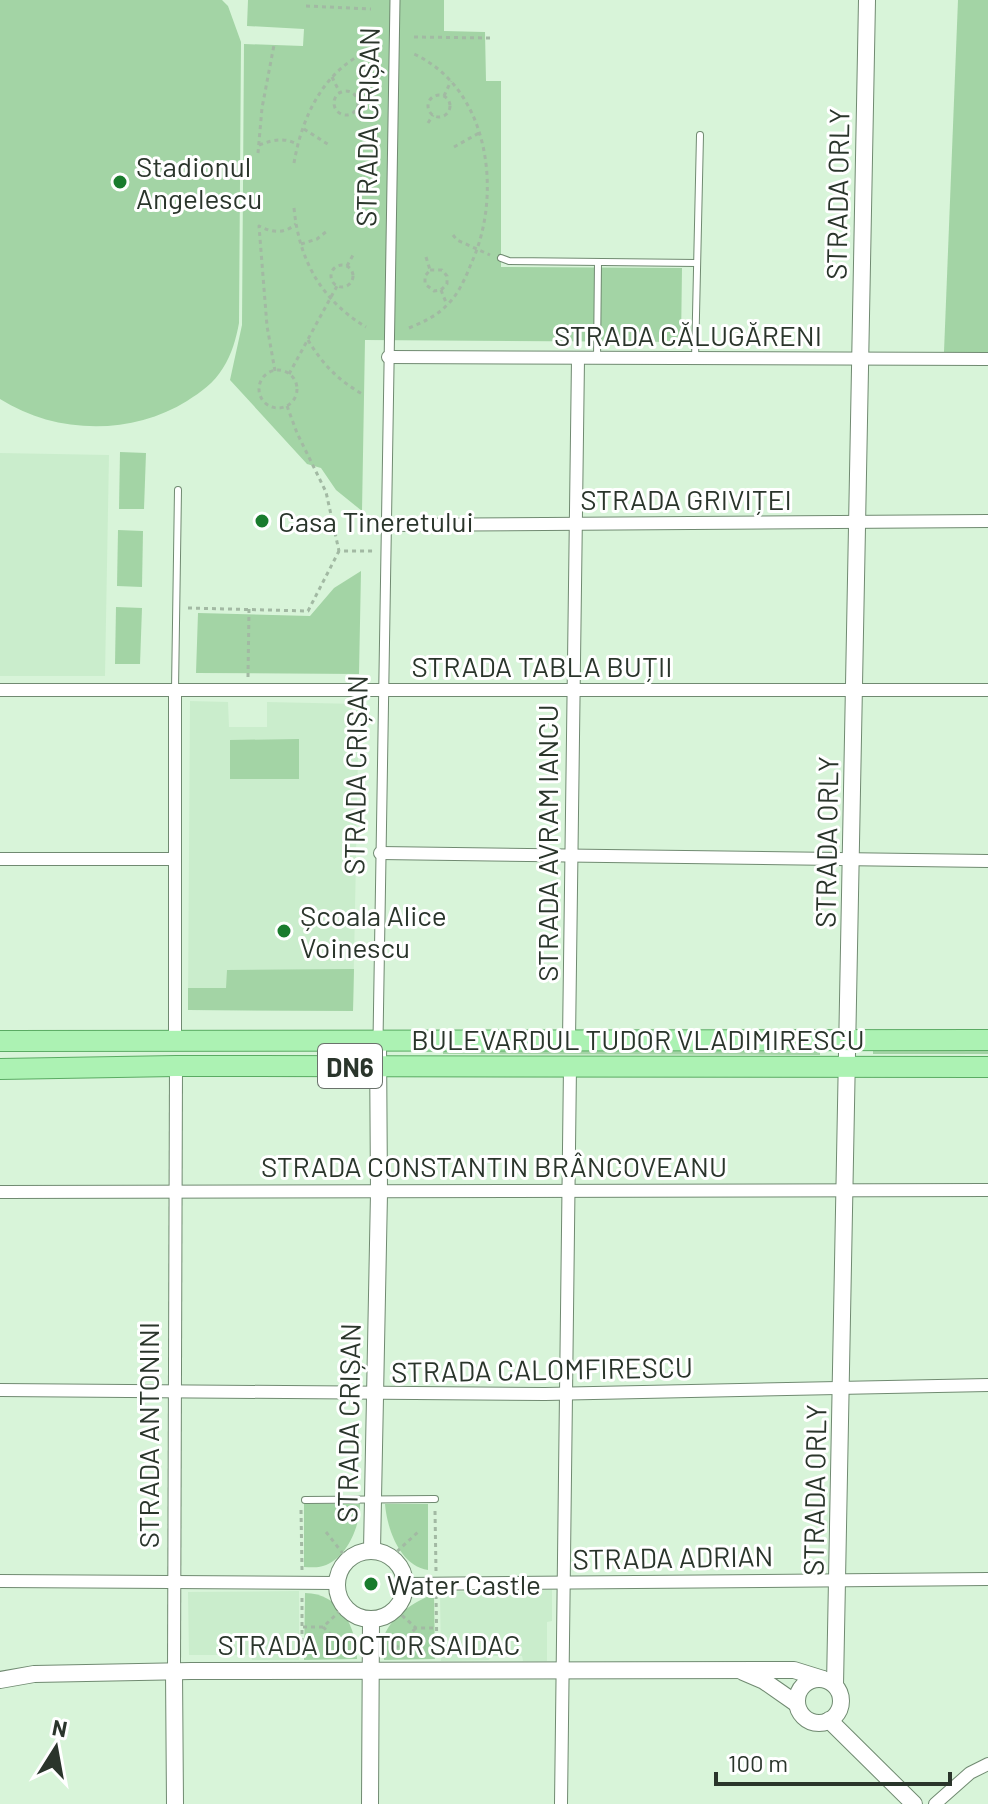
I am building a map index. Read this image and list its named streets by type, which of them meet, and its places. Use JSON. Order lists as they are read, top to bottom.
{
  "streets": {
    "main road": ["BULEVARDUL TUDOR VLADIMIRESCU", "DN6"],
    "street": [
      "STRADA CRIȘAN",
      "STRADA ORLY",
      "STRADA CĂLUGĂRENI",
      "STRADA GRIVIȚEI",
      "STRADA TABLA BUȚII",
      "STRADA AVRAM IANCU",
      "STRADA CONSTANTIN BRÂNCOVEANU",
      "STRADA CALOMFIRESCU",
      "STRADA ANTONINI",
      "STRADA ADRIAN",
      "STRADA DOCTOR SAIDAC"
    ]
  },
  "crossings": [
    ["STRADA CRIȘAN", "STRADA CĂLUGĂRENI"],
    ["STRADA CRIȘAN", "STRADA GRIVIȚEI"],
    ["STRADA CRIȘAN", "STRADA TABLA BUȚII"],
    ["STRADA CRIȘAN", "BULEVARDUL TUDOR VLADIMIRESCU"],
    ["STRADA CRIȘAN", "STRADA CONSTANTIN BRÂNCOVEANU"],
    ["STRADA CRIȘAN", "STRADA CALOMFIRESCU"],
    ["STRADA CRIȘAN", "STRADA ADRIAN"],
    ["STRADA ORLY", "STRADA CĂLUGĂRENI"],
    ["STRADA ORLY", "STRADA GRIVIȚEI"],
    ["STRADA ORLY", "STRADA TABLA BUȚII"],
    ["STRADA ORLY", "BULEVARDUL TUDOR VLADIMIRESCU"],
    ["STRADA ORLY", "STRADA CONSTANTIN BRÂNCOVEANU"],
    ["STRADA ORLY", "STRADA CALOMFIRESCU"],
    ["STRADA ORLY", "STRADA ADRIAN"],
    ["STRADA ORLY", "STRADA DOCTOR SAIDAC"],
    ["STRADA CĂLUGĂRENI", "STRADA AVRAM IANCU"],
    ["STRADA GRIVIȚEI", "STRADA AVRAM IANCU"],
    ["STRADA TABLA BUȚII", "STRADA AVRAM IANCU"],
    ["STRADA AVRAM IANCU", "BULEVARDUL TUDOR VLADIMIRESCU"],
    ["BULEVARDUL TUDOR VLADIMIRESCU", "STRADA ANTONINI"],
    ["STRADA CONSTANTIN BRÂNCOVEANU", "STRADA ANTONINI"],
    ["STRADA CALOMFIRESCU", "STRADA ANTONINI"],
    ["STRADA ANTONINI", "STRADA DOCTOR SAIDAC"]
  ],
  "places": [
    "Stadionul Angelescu",
    "Casa Tineretului",
    "Școala Alice Voinescu",
    "Water Castle"
  ],
  "scale_bar": "100 m",
  "north": "top"
}
